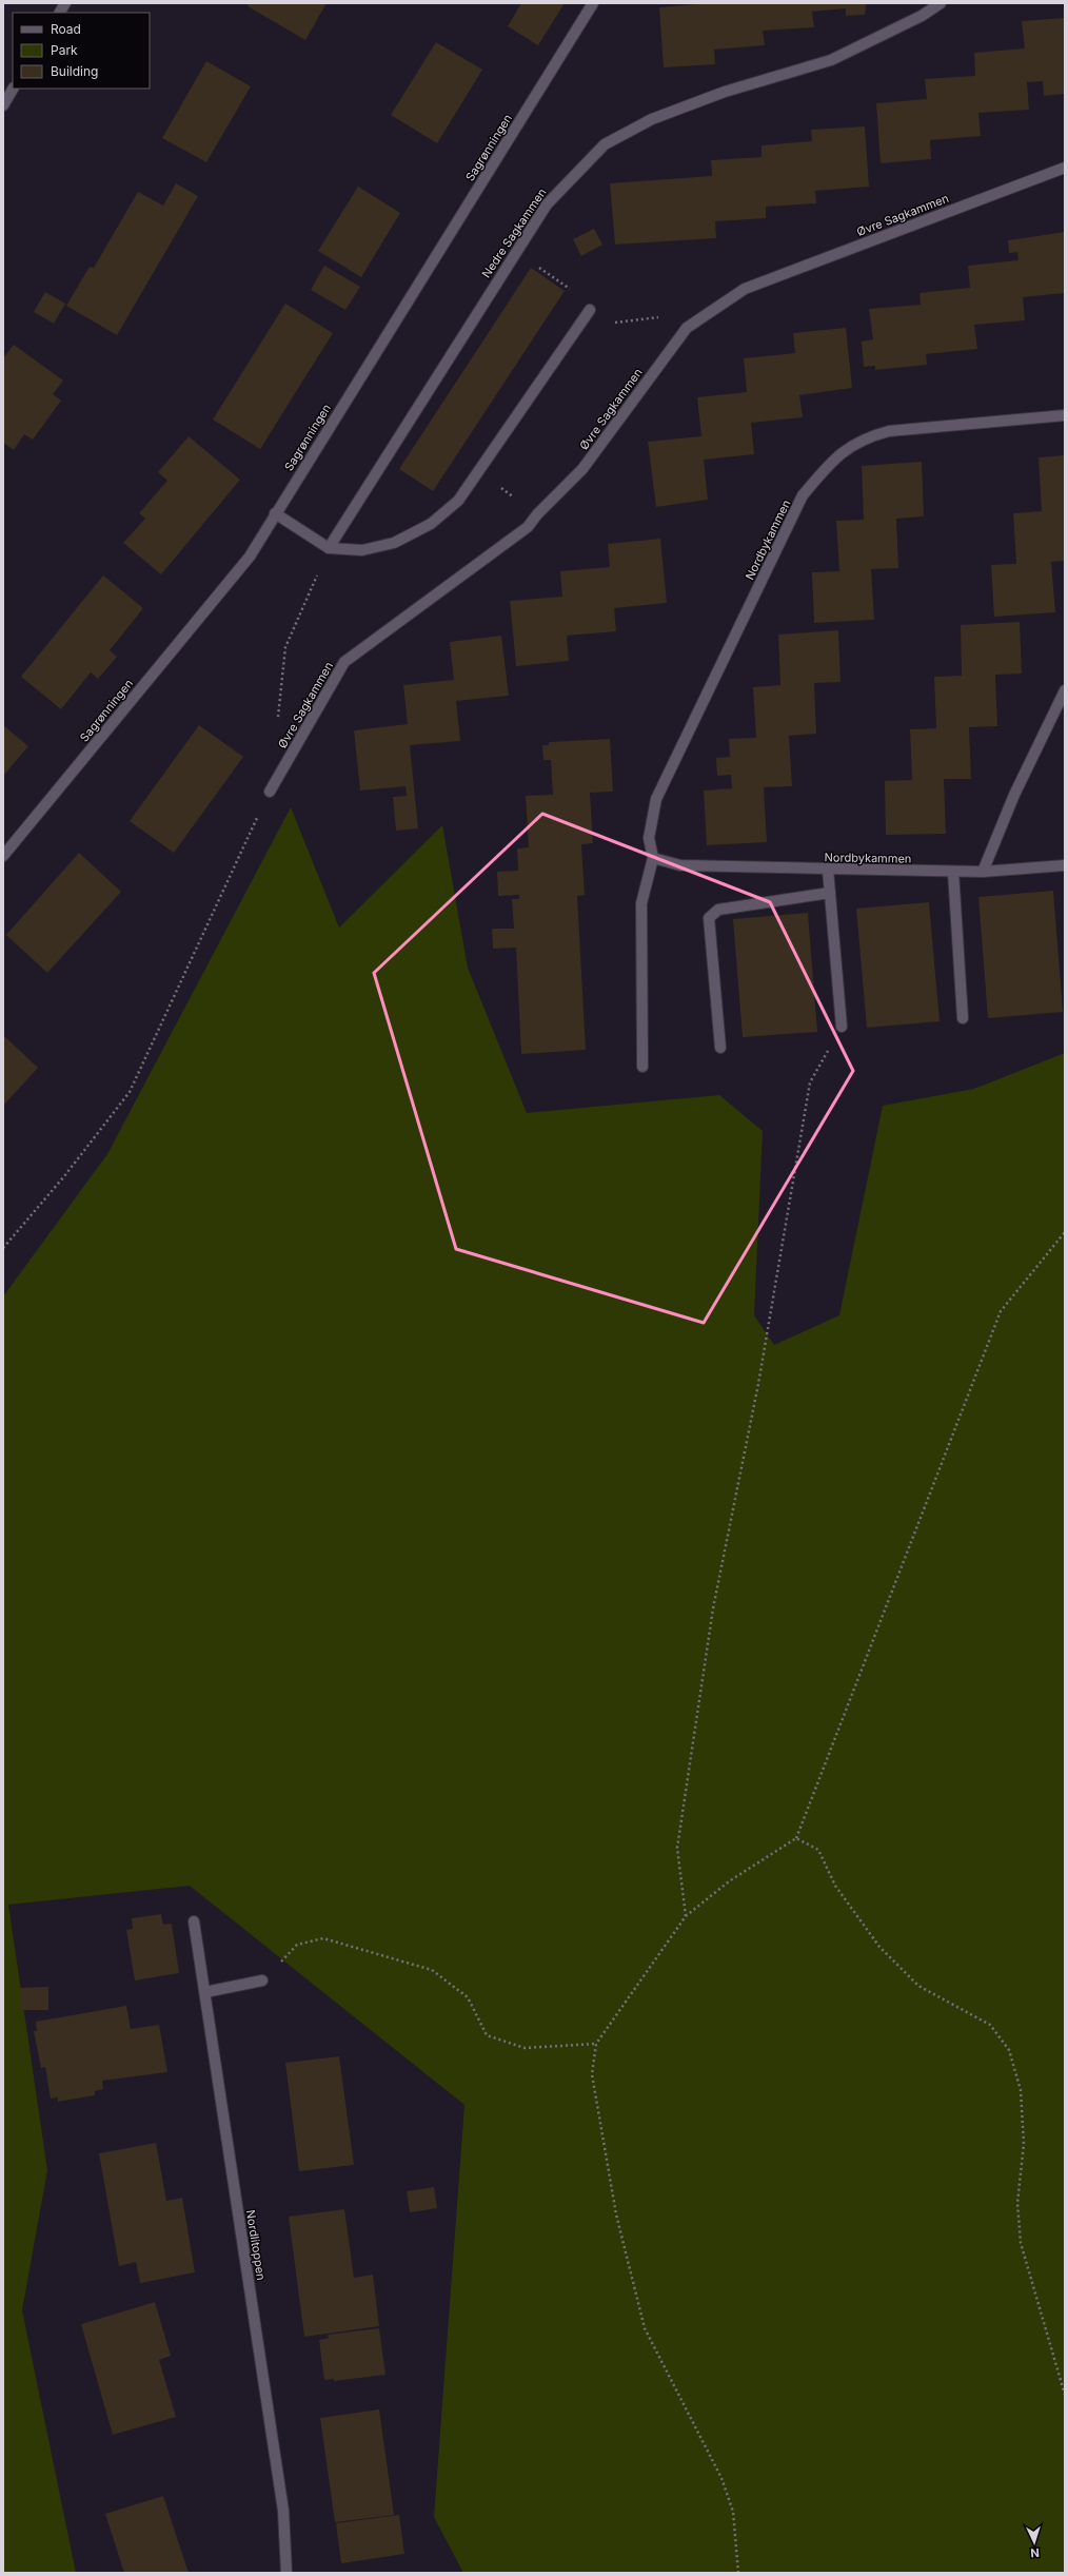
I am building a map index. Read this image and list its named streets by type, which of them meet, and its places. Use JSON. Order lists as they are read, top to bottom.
{
  "streets": {
    "street": [
      "Sagrønningen",
      "Øvre Sagkammen",
      "Nedre Sagkammen",
      "Nordbykammen",
      "Nordlitoppen"
    ]
  },
  "legend": ["Road", "Park", "Building"],
  "north": "bottom"
}
